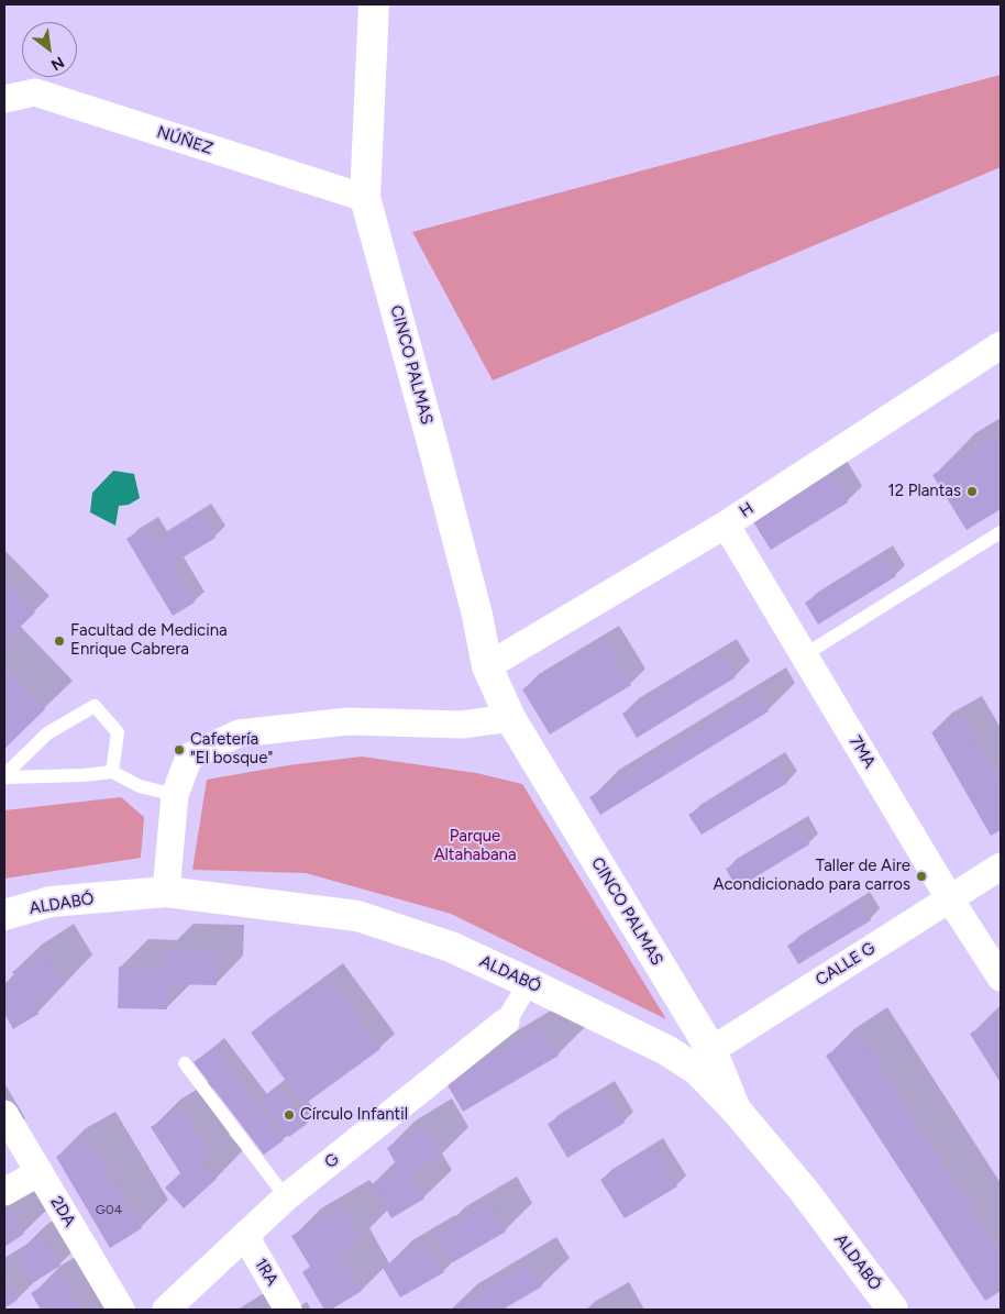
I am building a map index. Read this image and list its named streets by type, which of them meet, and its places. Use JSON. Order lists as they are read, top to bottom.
{
  "streets": {
    "street": [
      "NÚÑEZ",
      "CINCO PALMAS",
      "H",
      "7MA",
      "ALDABÓ",
      "CALLE G",
      "G",
      "2DA",
      "1RA"
    ]
  },
  "crossings": [
    ["NÚÑEZ", "CINCO PALMAS"],
    ["CINCO PALMAS", "H"],
    ["CINCO PALMAS", "ALDABÓ"],
    ["CINCO PALMAS", "CALLE G"],
    ["H", "7MA"],
    ["7MA", "CALLE G"],
    ["ALDABÓ", "CALLE G"],
    ["G", "1RA"]
  ],
  "parks": ["Parque Altahabana"],
  "places": [
    "12 Plantas",
    "Facultad de Medicina Enrique Cabrera",
    "Cafetería \"El bosque\"",
    "Taller de Aire Acondicionado para carros",
    "Círculo Infantil"
  ],
  "house_numbers": ["G04"],
  "north": "bottom right"
}
